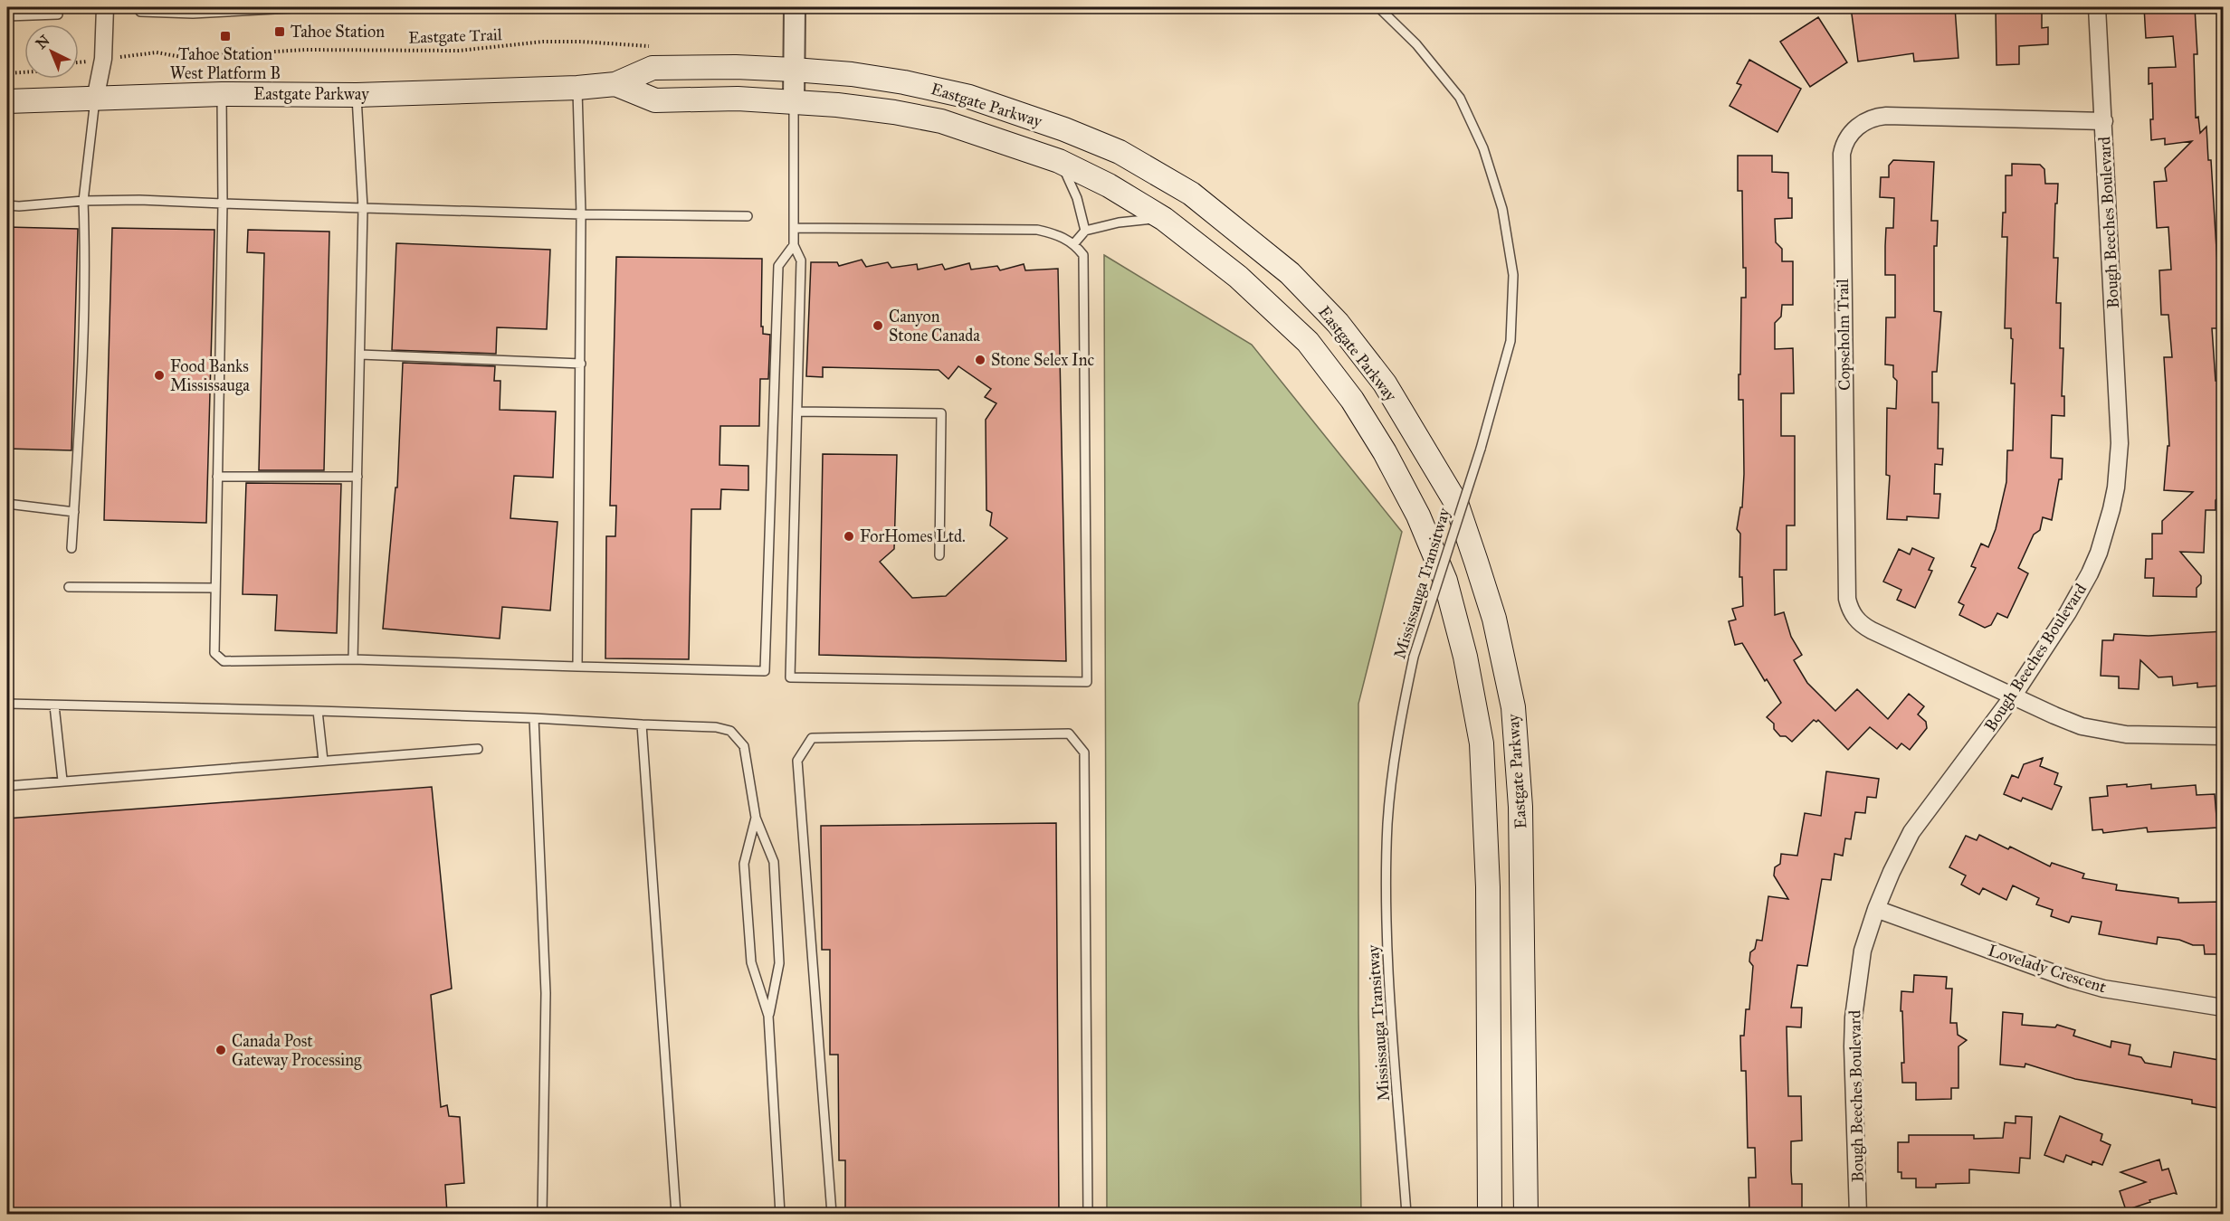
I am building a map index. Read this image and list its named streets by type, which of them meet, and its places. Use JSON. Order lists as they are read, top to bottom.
{
  "streets": {
    "main road": ["Eastgate Parkway"],
    "street": ["Bough Beeches Boulevard", "Copseholm Trail", "Lovelady Crescent"],
    "lane": ["Mississauga Transitway"],
    "path": ["Eastgate Trail"]
  },
  "crossings": [
    ["Bough Beeches Boulevard", "Copseholm Trail"],
    ["Bough Beeches Boulevard", "Lovelady Crescent"]
  ],
  "places": {
    "transit": ["Tahoe Station", "Tahoe Station West Platform B"],
    "other": [
      "Canyon Stone Canada",
      "Stone Selex Inc",
      "Food Banks Mississauga",
      "ForHomes Ltd.",
      "Canada Post Gateway Processing"
    ]
  },
  "north": "top left"
}
